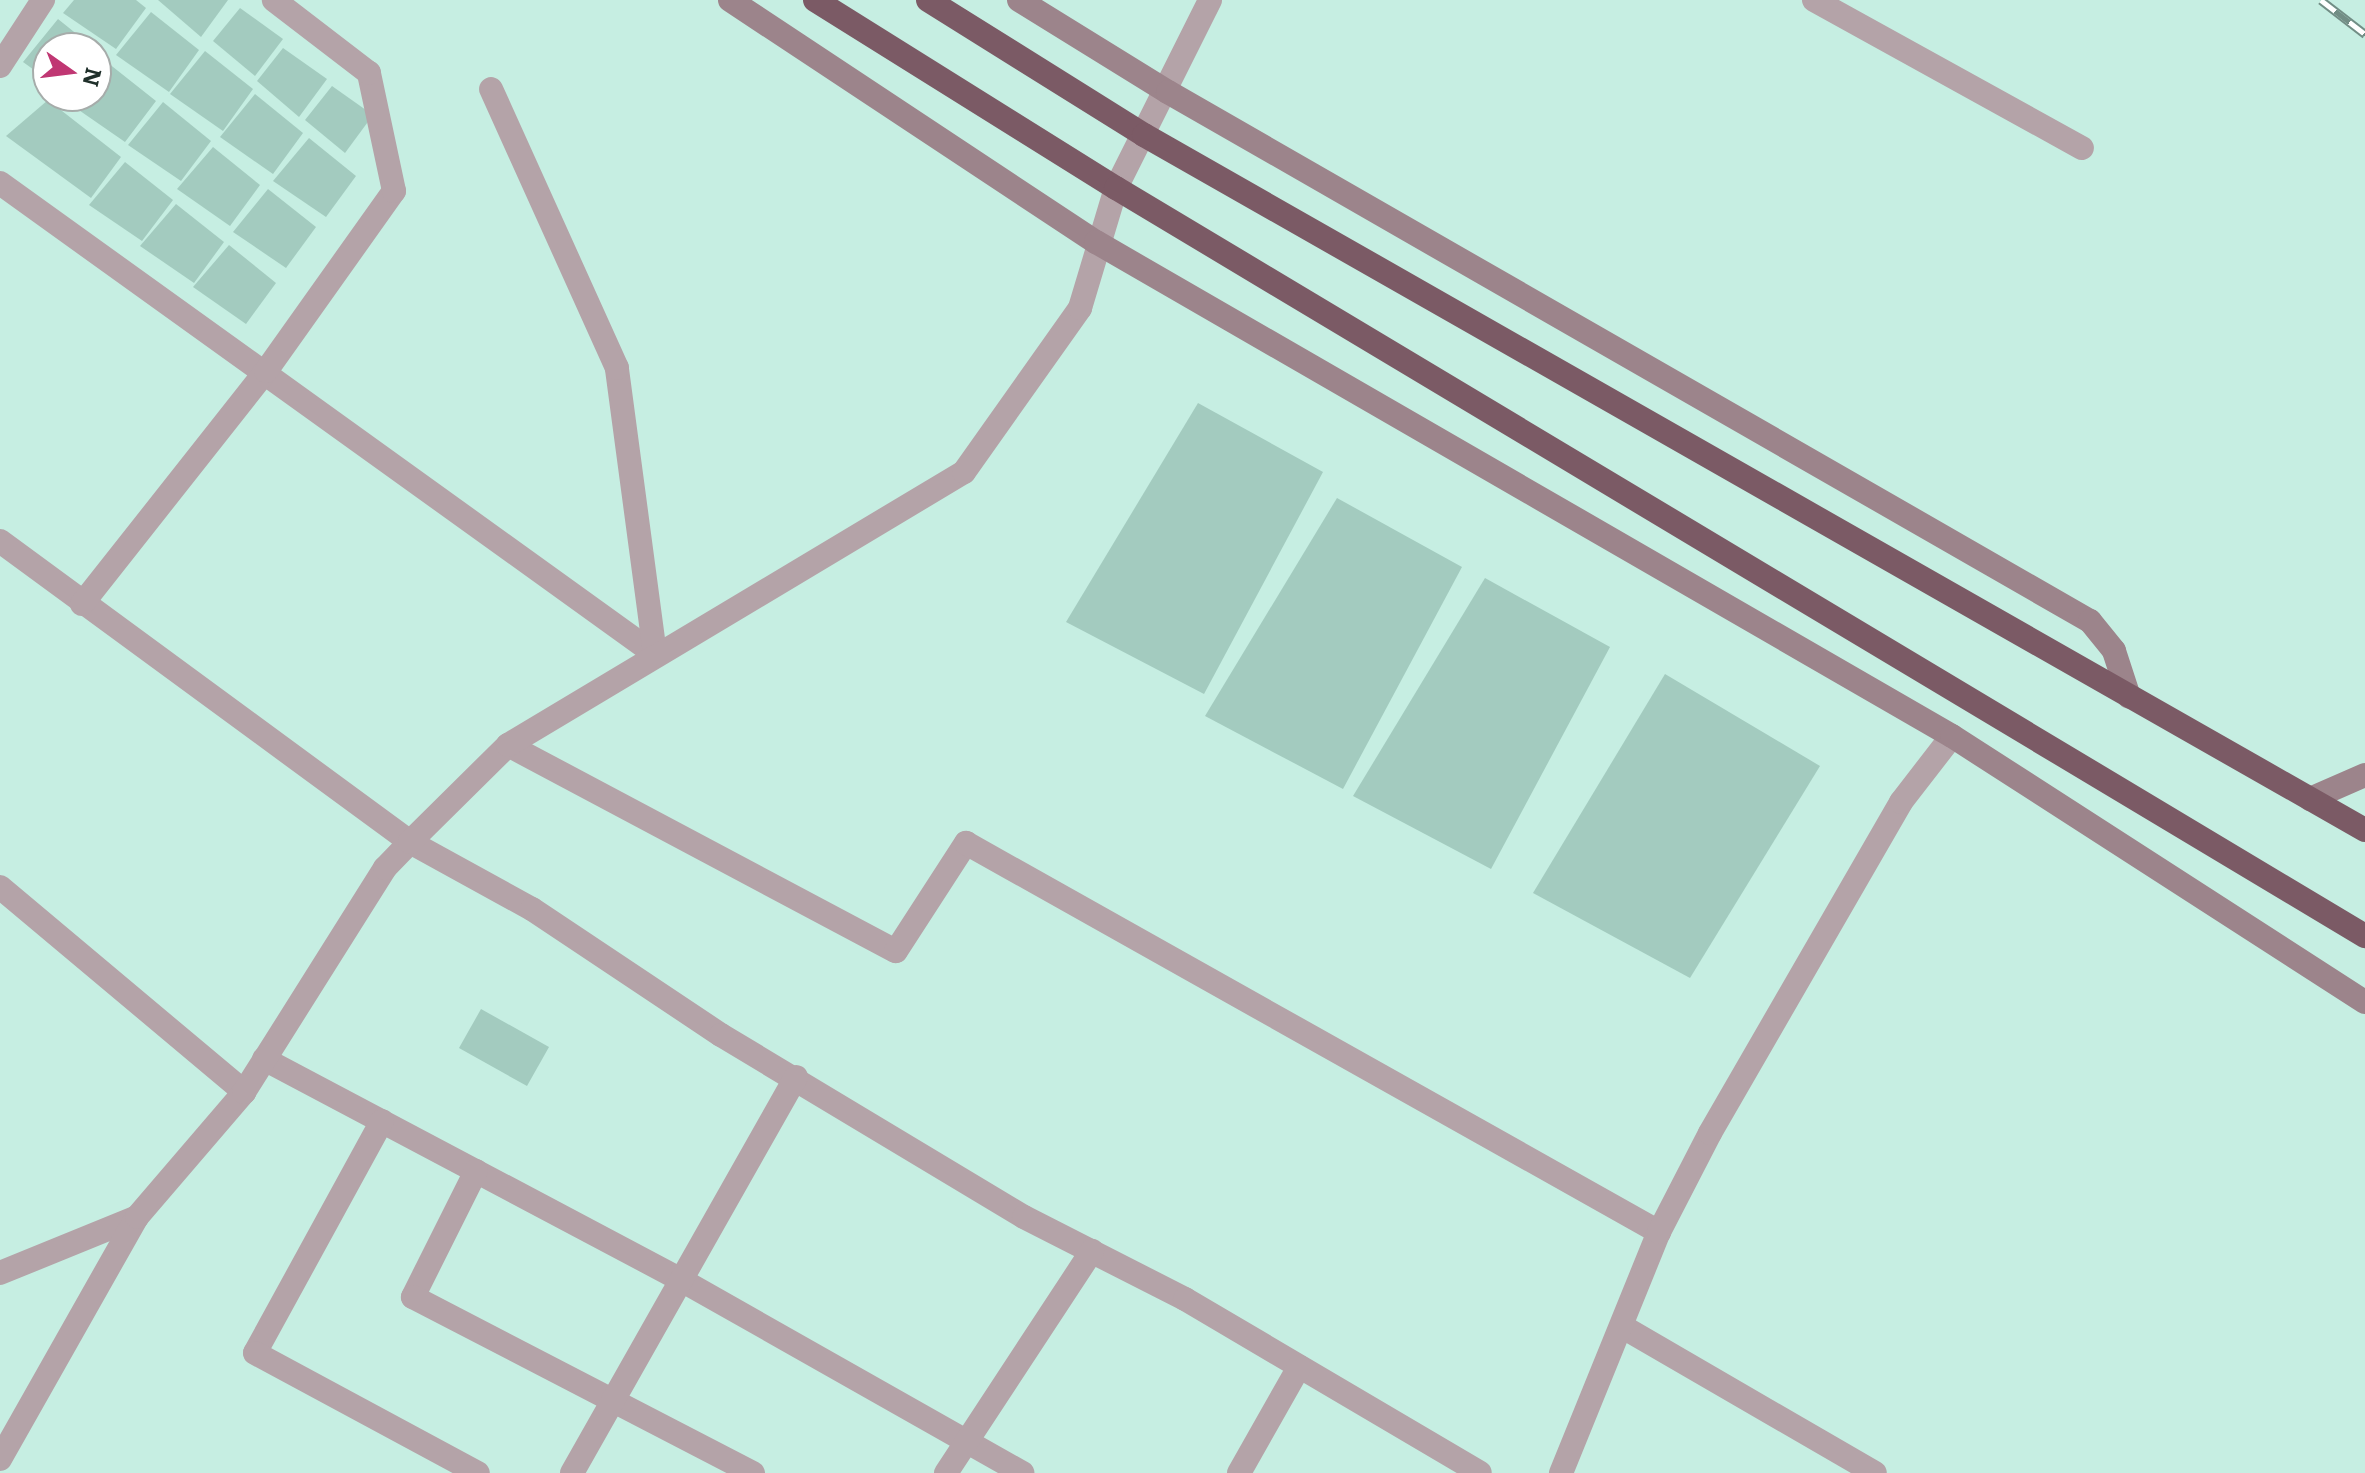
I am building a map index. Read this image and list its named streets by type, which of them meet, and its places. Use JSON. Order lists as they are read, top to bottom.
{
  "north": "right"
}
